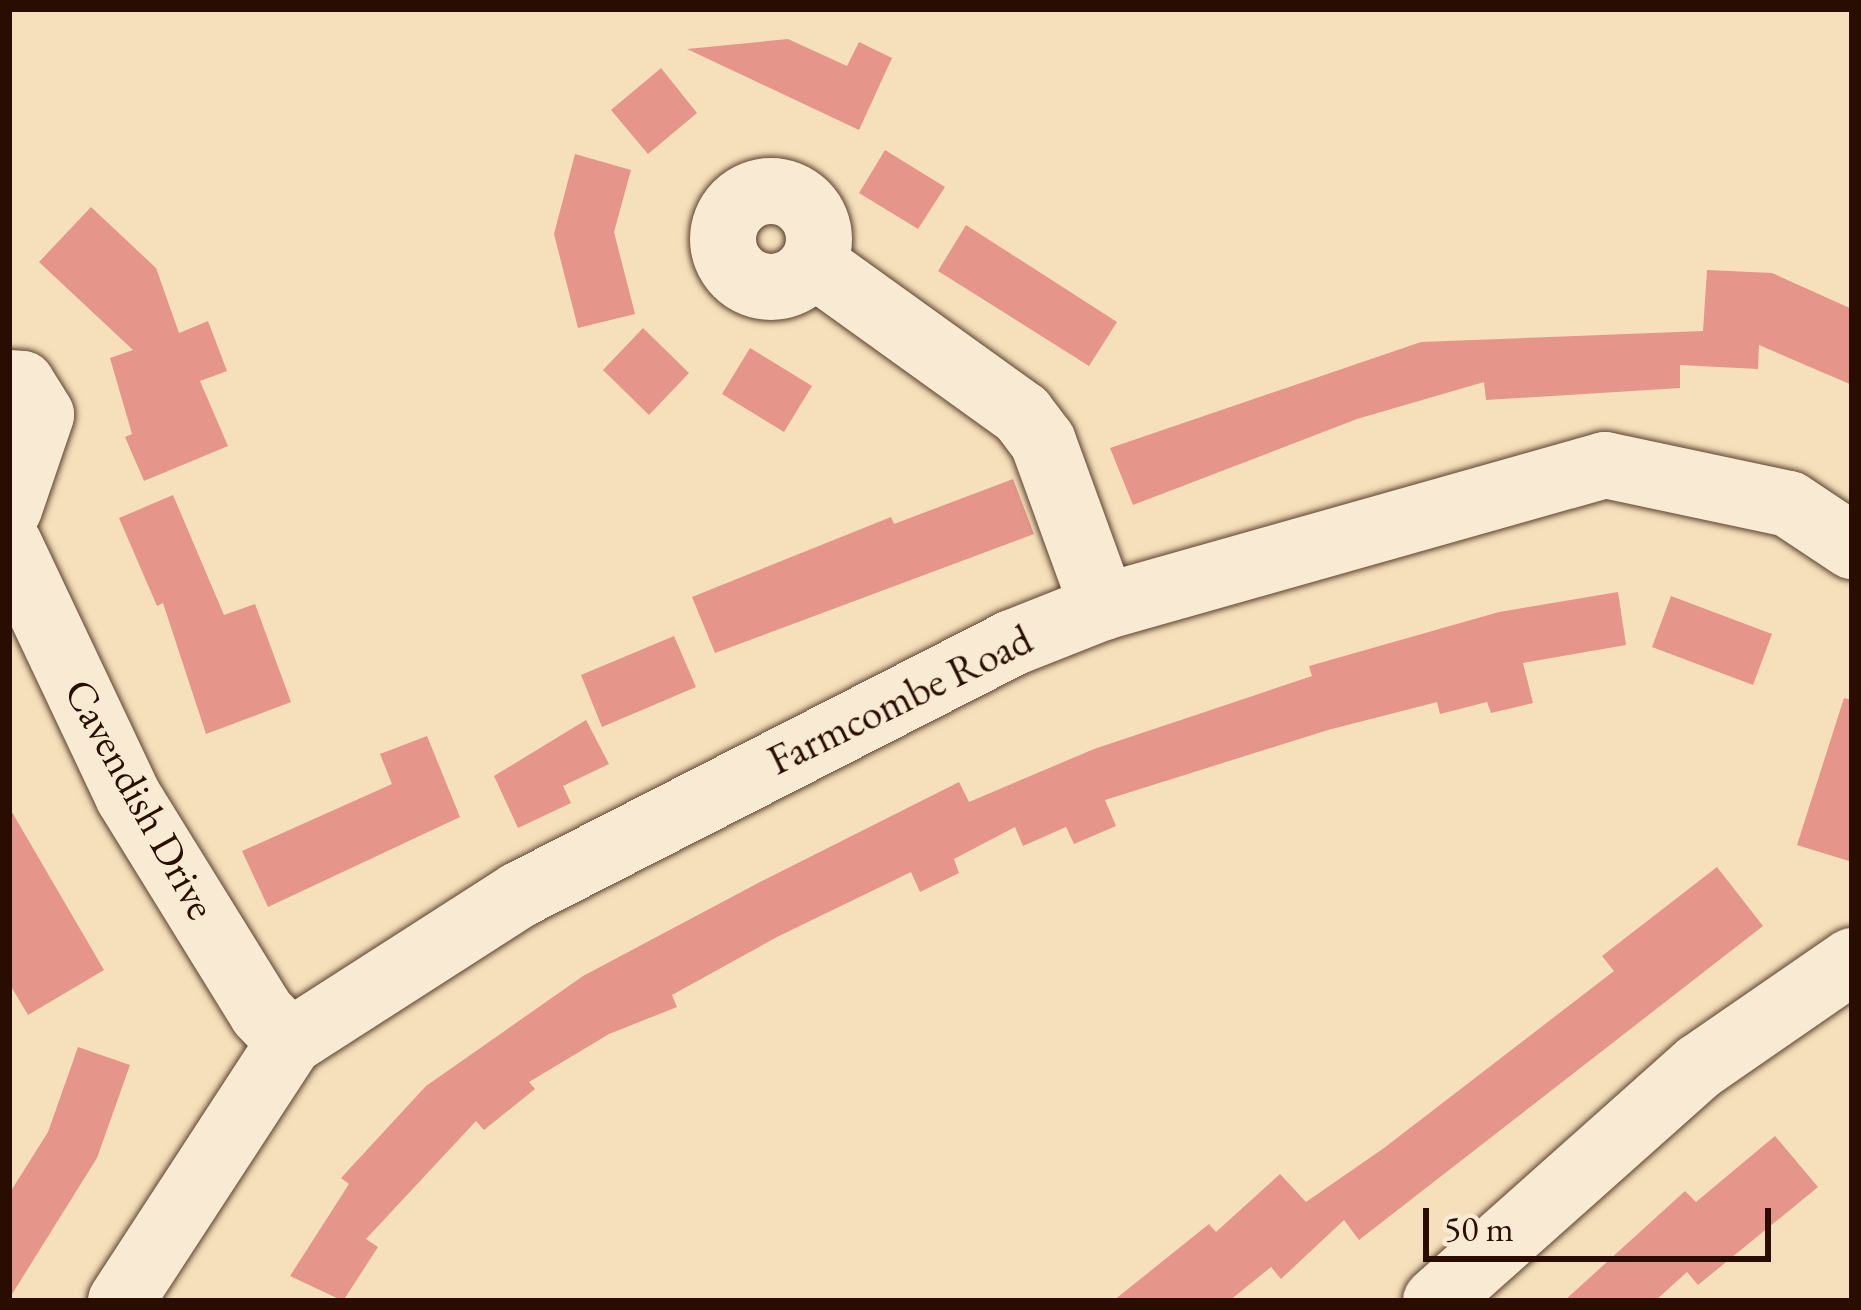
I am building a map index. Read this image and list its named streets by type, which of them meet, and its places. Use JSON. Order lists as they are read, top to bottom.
{
  "streets": {
    "street": ["Farmcombe Road", "Cavendish Drive"]
  },
  "crossings": [
    ["Farmcombe Road", "Cavendish Drive"]
  ],
  "scale_bar": "50 m"
}
